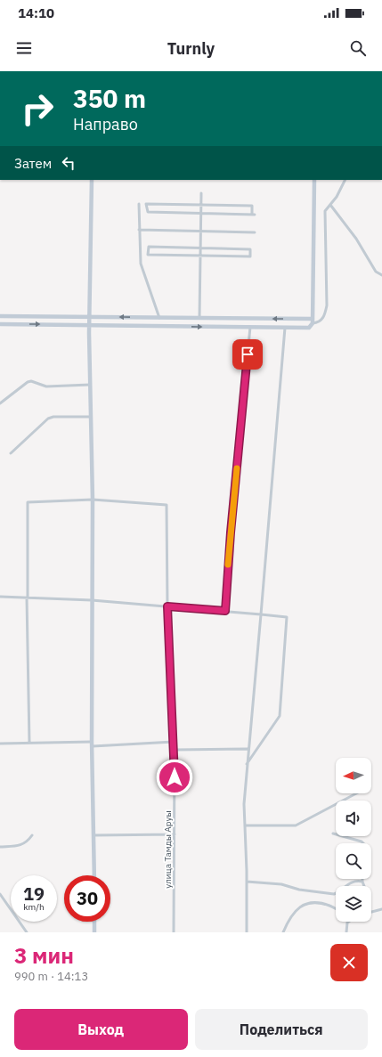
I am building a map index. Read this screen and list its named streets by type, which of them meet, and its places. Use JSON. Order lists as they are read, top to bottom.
{
  "streets": {
    "street": ["улица Тамды Аруы"]
  },
  "north": "left",
  "page": {
    "status": "14:10",
    "header": "Turnly",
    "turn": ["350 m", "Направо"],
    "then": "Затем",
    "speed": "19 km/h",
    "limit": "30",
    "heading": ["3 мин", "990 m · 14:13"],
    "buttons": ["Выход", "Поделиться"]
  }
}
